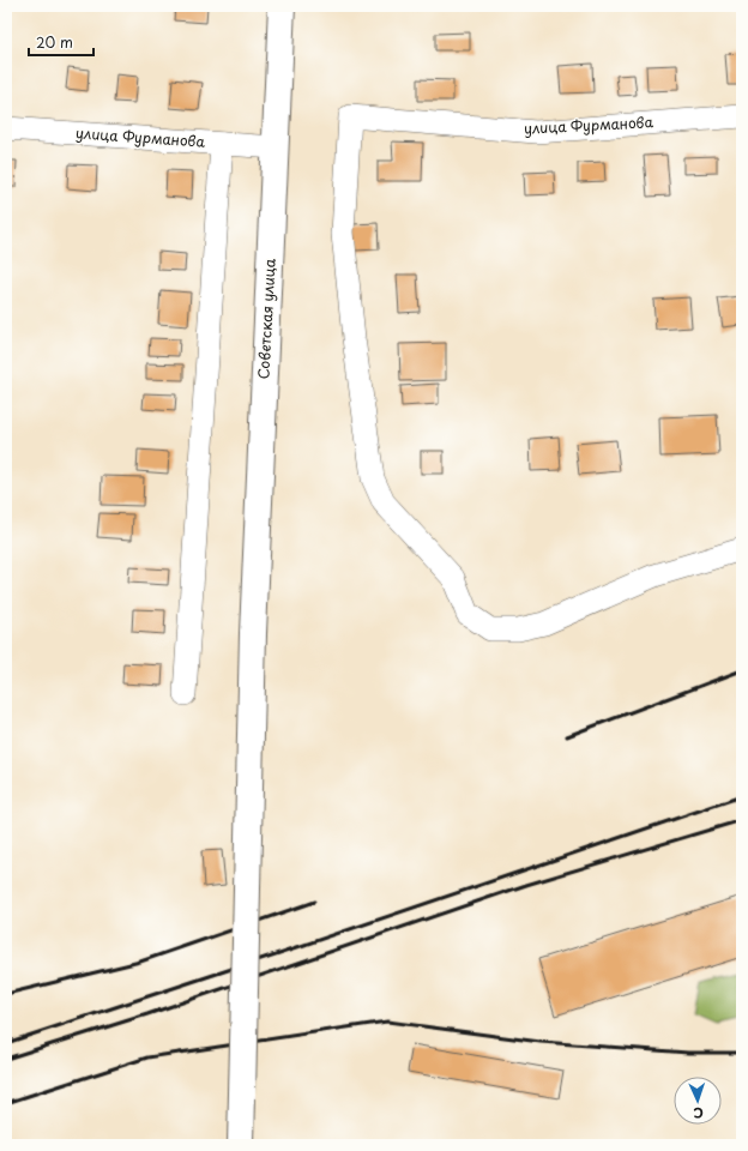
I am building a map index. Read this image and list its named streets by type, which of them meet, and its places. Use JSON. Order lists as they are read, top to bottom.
{
  "streets": {
    "main road": ["Советская улица"],
    "street": ["улица Фурманова"]
  },
  "crossings": [
    ["улица Фурманова", "Советская улица"]
  ],
  "scale_bar": "20 m",
  "north": "bottom"
}
